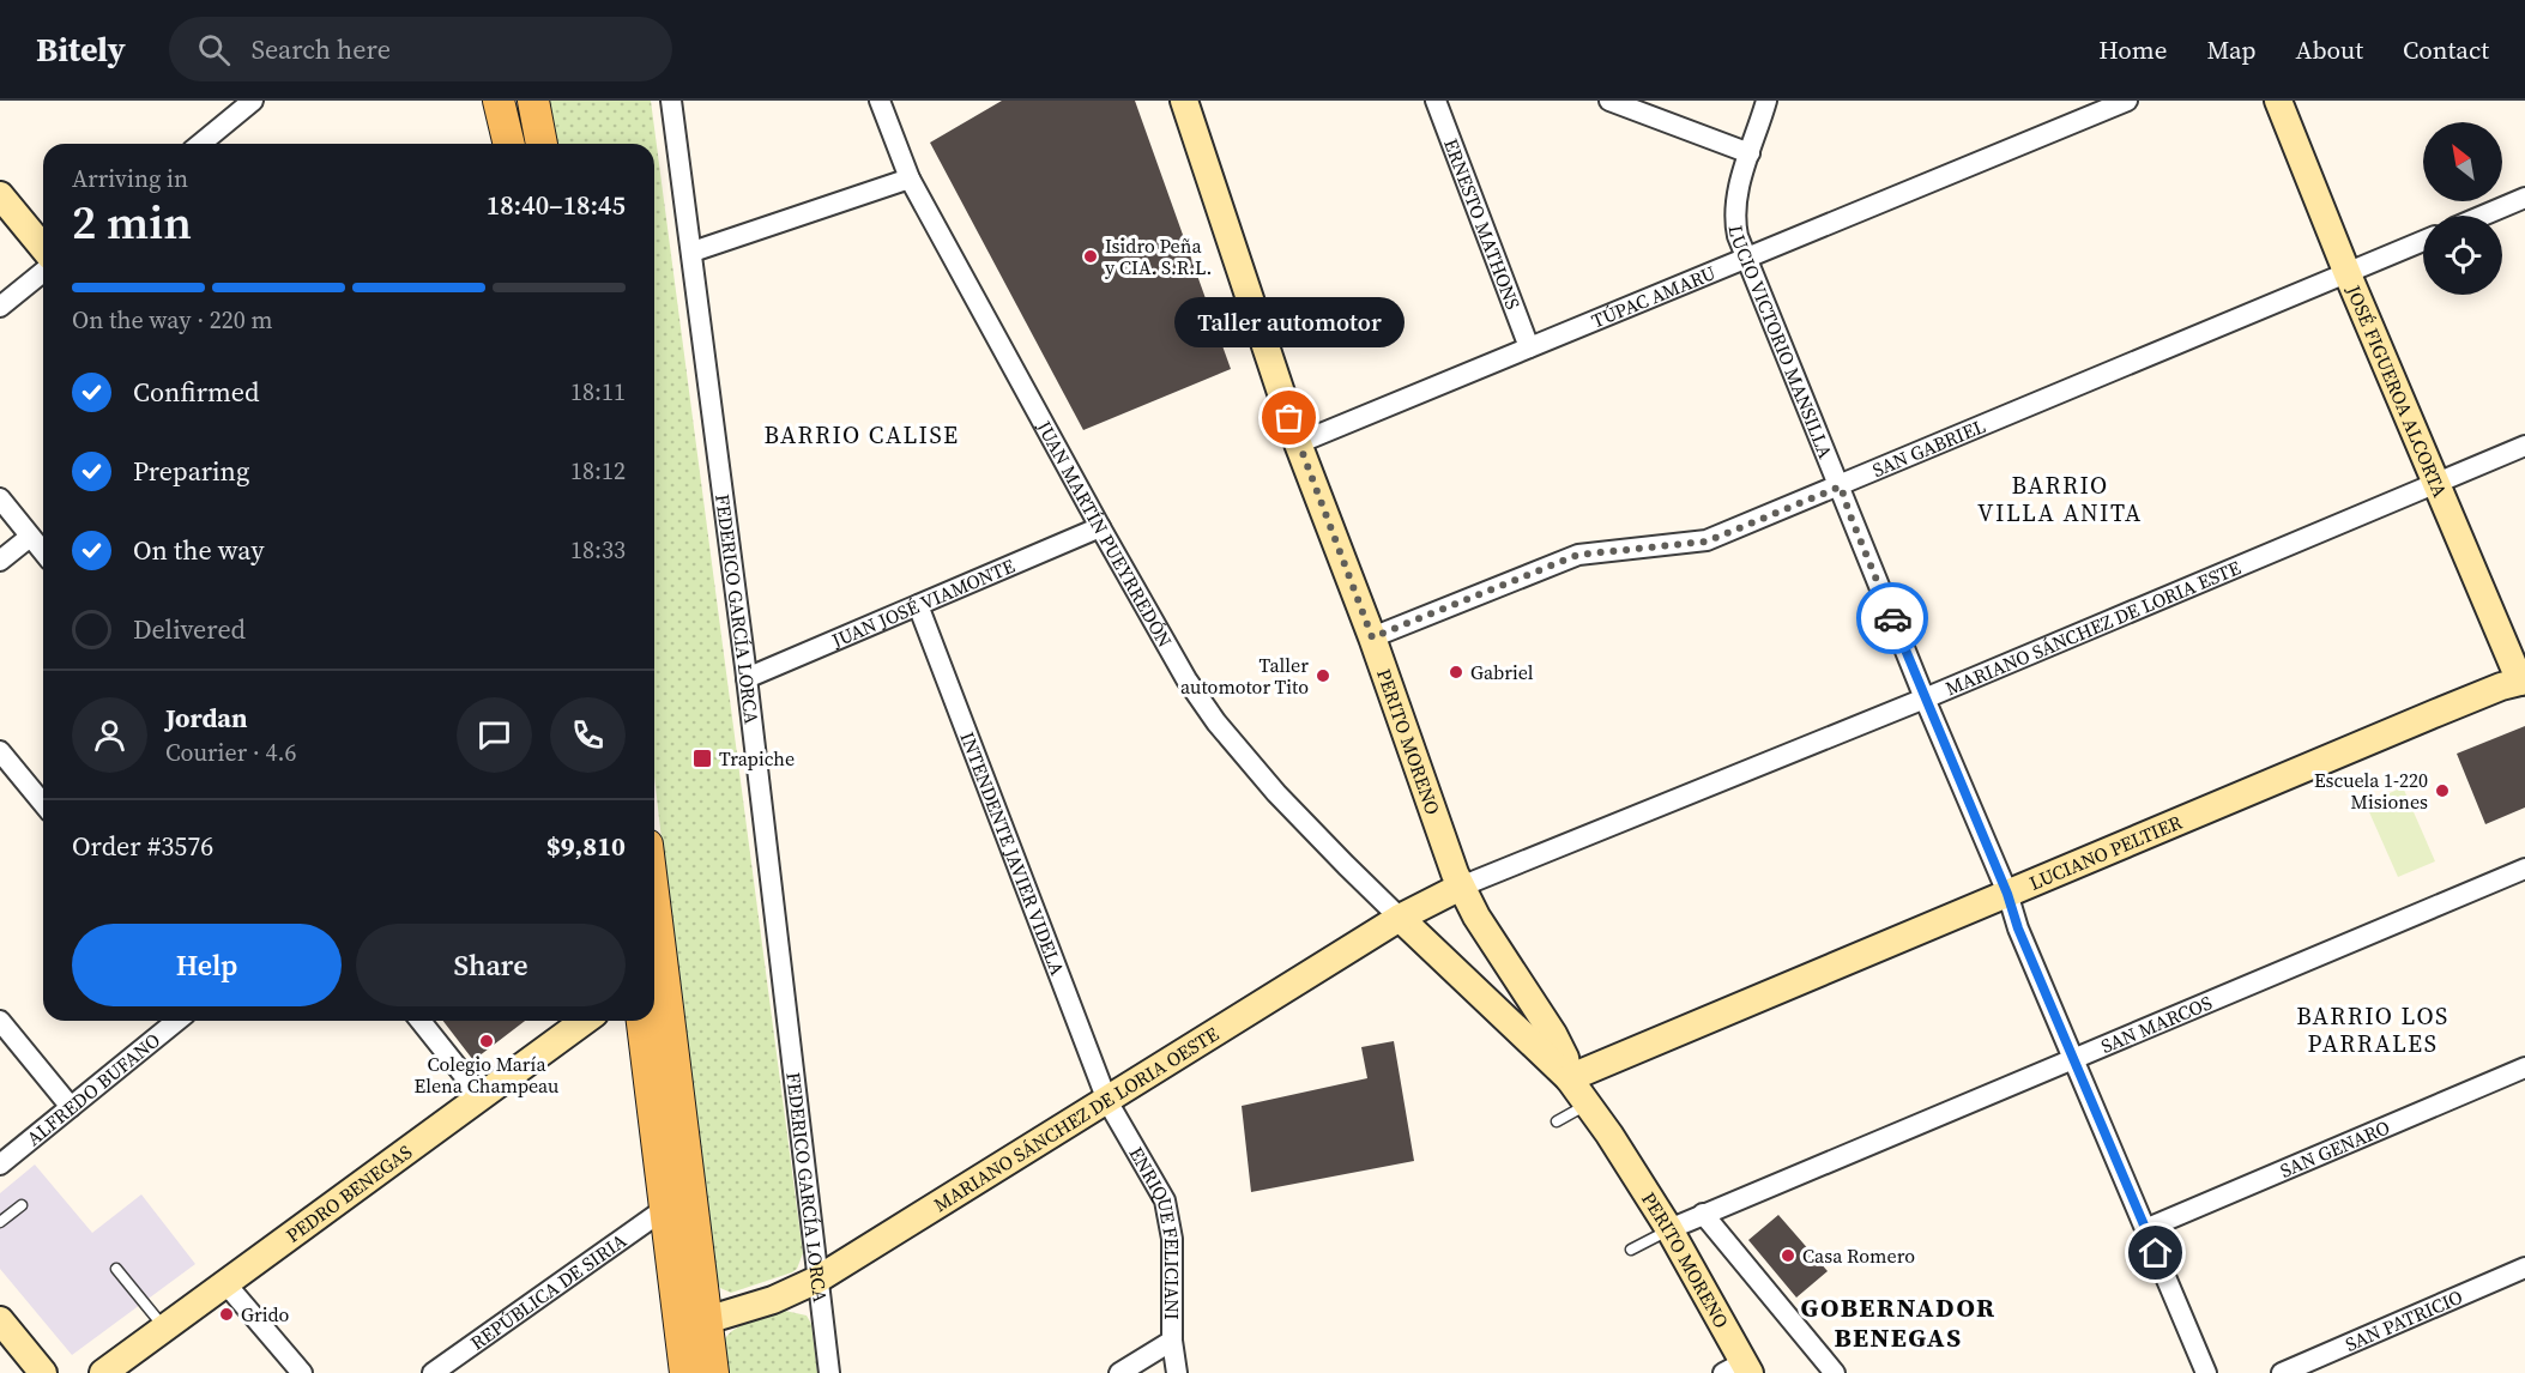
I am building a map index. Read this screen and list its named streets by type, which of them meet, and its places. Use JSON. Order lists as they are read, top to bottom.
{
  "streets": {
    "street": [
      "ERNESTO MATHONS",
      "TÚPAC AMARU",
      "LUCIO VICTORIO MANSILLA",
      "JOSÉ FIGUEROA ALCORTA",
      "SAN GABRIEL",
      "JUAN MARTÍN PUEYRREDÓN",
      "JUAN JOSÉ VIAMONTE",
      "FEDERICO GARCÍA LORCA",
      "MARIANO SÁNCHEZ DE LORIA ESTE",
      "PERITO MORENO",
      "LUCIANO PELTIER",
      "INTENDENTE JAVIER VIDELA",
      "SAN MARCOS",
      "ALFREDO BUFANO",
      "MARIANO SÁNCHEZ DE LORIA OESTE",
      "SAN GENARO",
      "PEDRO BENEGAS",
      "ENRIQUE FELICIANI",
      "REPÚBLICA DE SIRIA",
      "SAN PATRICIO"
    ]
  },
  "crossings": [
    ["ERNESTO MATHONS", "TÚPAC AMARU"],
    ["TÚPAC AMARU", "LUCIO VICTORIO MANSILLA"],
    ["TÚPAC AMARU", "PERITO MORENO"],
    ["LUCIO VICTORIO MANSILLA", "SAN GABRIEL"],
    ["LUCIO VICTORIO MANSILLA", "MARIANO SÁNCHEZ DE LORIA ESTE"],
    ["LUCIO VICTORIO MANSILLA", "LUCIANO PELTIER"],
    ["LUCIO VICTORIO MANSILLA", "SAN MARCOS"],
    ["LUCIO VICTORIO MANSILLA", "SAN GENARO"],
    ["JOSÉ FIGUEROA ALCORTA", "SAN GABRIEL"],
    ["JOSÉ FIGUEROA ALCORTA", "MARIANO SÁNCHEZ DE LORIA ESTE"],
    ["JOSÉ FIGUEROA ALCORTA", "LUCIANO PELTIER"],
    ["SAN GABRIEL", "PERITO MORENO"],
    ["JUAN MARTÍN PUEYRREDÓN", "JUAN JOSÉ VIAMONTE"],
    ["JUAN MARTÍN PUEYRREDÓN", "PERITO MORENO"],
    ["JUAN MARTÍN PUEYRREDÓN", "MARIANO SÁNCHEZ DE LORIA OESTE"],
    ["JUAN JOSÉ VIAMONTE", "FEDERICO GARCÍA LORCA"],
    ["JUAN JOSÉ VIAMONTE", "INTENDENTE JAVIER VIDELA"],
    ["FEDERICO GARCÍA LORCA", "MARIANO SÁNCHEZ DE LORIA OESTE"],
    ["MARIANO SÁNCHEZ DE LORIA ESTE", "PERITO MORENO"],
    ["MARIANO SÁNCHEZ DE LORIA ESTE", "MARIANO SÁNCHEZ DE LORIA OESTE"],
    ["PERITO MORENO", "LUCIANO PELTIER"],
    ["PERITO MORENO", "SAN MARCOS"],
    ["PERITO MORENO", "MARIANO SÁNCHEZ DE LORIA OESTE"],
    ["INTENDENTE JAVIER VIDELA", "MARIANO SÁNCHEZ DE LORIA OESTE"],
    ["INTENDENTE JAVIER VIDELA", "ENRIQUE FELICIANI"],
    ["MARIANO SÁNCHEZ DE LORIA OESTE", "ENRIQUE FELICIANI"]
  ],
  "districts": [
    "BARRIO CALISE",
    "BARRIO VILLA ANITA",
    "BARRIO LOS PARRALES",
    "GOBERNADOR BENEGAS"
  ],
  "places": {
    "other": [
      "Isidro Peña y CIA. S.R.L.",
      "Taller automotor",
      "Gabriel",
      "Taller automotor Tito",
      "Escuela 1-220 Misiones",
      "Colegio María Elena Champeau",
      "Casa Romero",
      "Grido"
    ],
    "transit": ["Trapiche"]
  },
  "north": "top left",
  "page": {
    "header": "Bitely",
    "search": "Search here",
    "nav": [
      "Home",
      "Map",
      "About",
      "Contact"
    ],
    "heading": ["2 min", "Arriving in", "18:40–18:45"],
    "panel": [
      "Jordan",
      "Courier · 4.6",
      "Order #3576",
      "$9,810"
    ],
    "bar": "On the way · 220 m",
    "bubble": "Taller automotor",
    "list": [
      ["Confirmed", "18:11"],
      ["Preparing", "18:12"],
      ["On the way", "18:33"],
      "Delivered"
    ],
    "buttons": ["Help", "Share"]
  }
}
